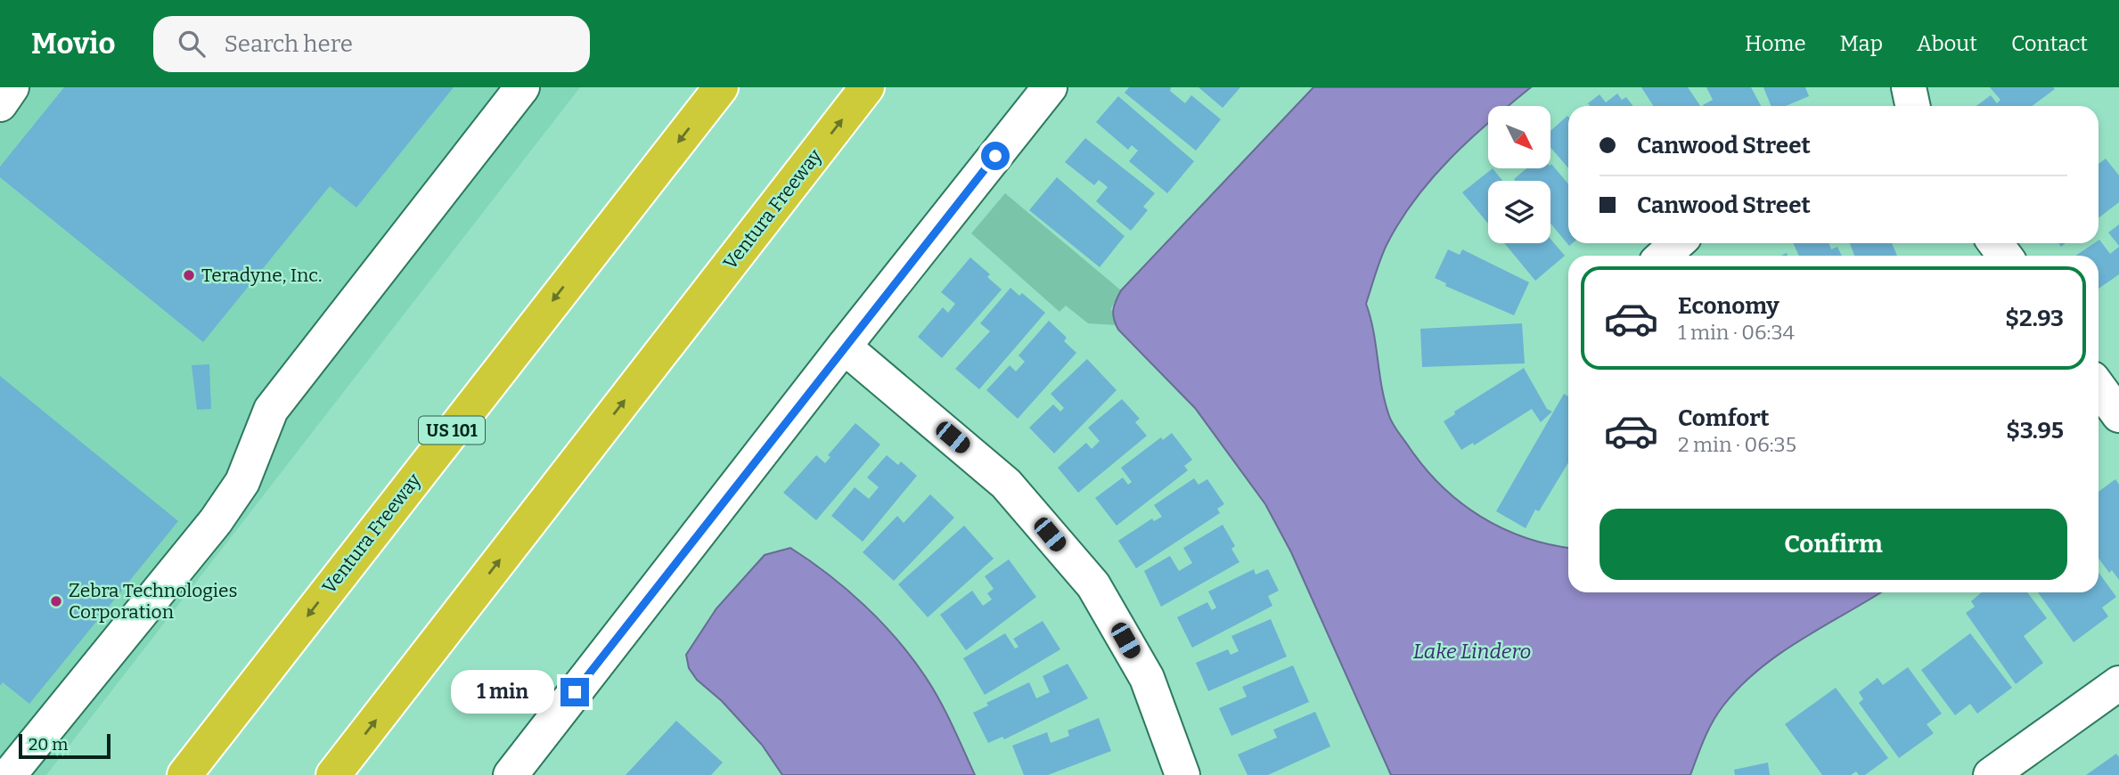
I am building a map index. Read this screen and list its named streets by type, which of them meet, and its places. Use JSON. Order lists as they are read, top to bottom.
{
  "streets": {
    "highway": ["Ventura Freeway", "US 101"]
  },
  "water": ["Lake Lindero"],
  "places": ["Teradyne, Inc.", "Zebra Technologies Corporation"],
  "scale_bar": "20 m",
  "north": "bottom right",
  "page": {
    "header": "Movio",
    "search": "Search here",
    "nav": [
      "Home",
      "Map",
      "About",
      "Contact"
    ],
    "banner": ["Canwood Street", "Canwood Street"],
    "list": [
      {
        "name": "Economy",
        "note": "1 min · 06:34",
        "value": "$2.93"
      },
      {
        "name": "Comfort",
        "note": "2 min · 06:35",
        "value": "$3.95"
      }
    ],
    "buttons": "Confirm",
    "bubble": "1 min",
    "scale": "20 m"
  }
}
